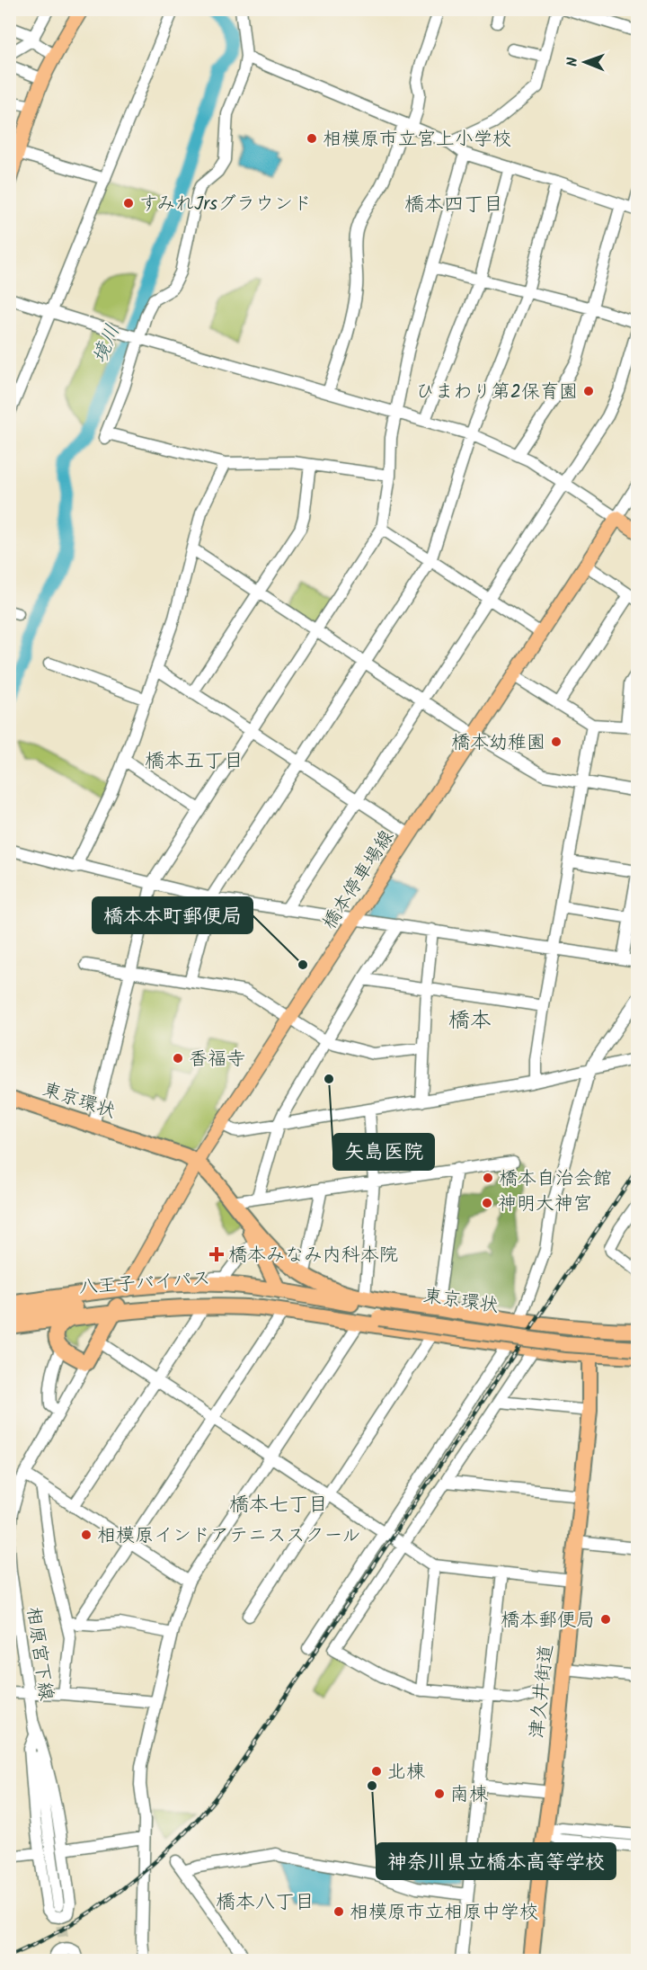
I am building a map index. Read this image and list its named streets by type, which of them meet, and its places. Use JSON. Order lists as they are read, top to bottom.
{
  "streets": {
    "highway": ["東京環状", "八王子バイパス", "津久井街道"],
    "main road": ["橋本停車場線"],
    "street": ["相原宮下線"]
  },
  "crossings": [
    ["橋本停車場線", "東京環状"],
    ["橋本停車場線", "八王子バイパス"],
    ["東京環状", "八王子バイパス"]
  ],
  "districts": [
    "橋本四丁目",
    "橋本五丁目",
    "橋本",
    "橋本七丁目",
    "橋本八丁目"
  ],
  "water": ["境川"],
  "places": {
    "other": [
      "相模原市立宮上小学校",
      "すみれJrsグラウンド",
      "ひまわり第2保育園",
      "橋本幼稚園",
      "橋本本町郵便局",
      "香福寺",
      "矢島医院",
      "橋本自治会館",
      "神明大神宮",
      "相模原インドアテニススクール",
      "橋本郵便局",
      "北棟",
      "神奈川県立橋本高等学校",
      "南棟",
      "相模原市立相原中学校"
    ],
    "health": ["橋本みなみ内科本院"]
  },
  "north": "left"
}
